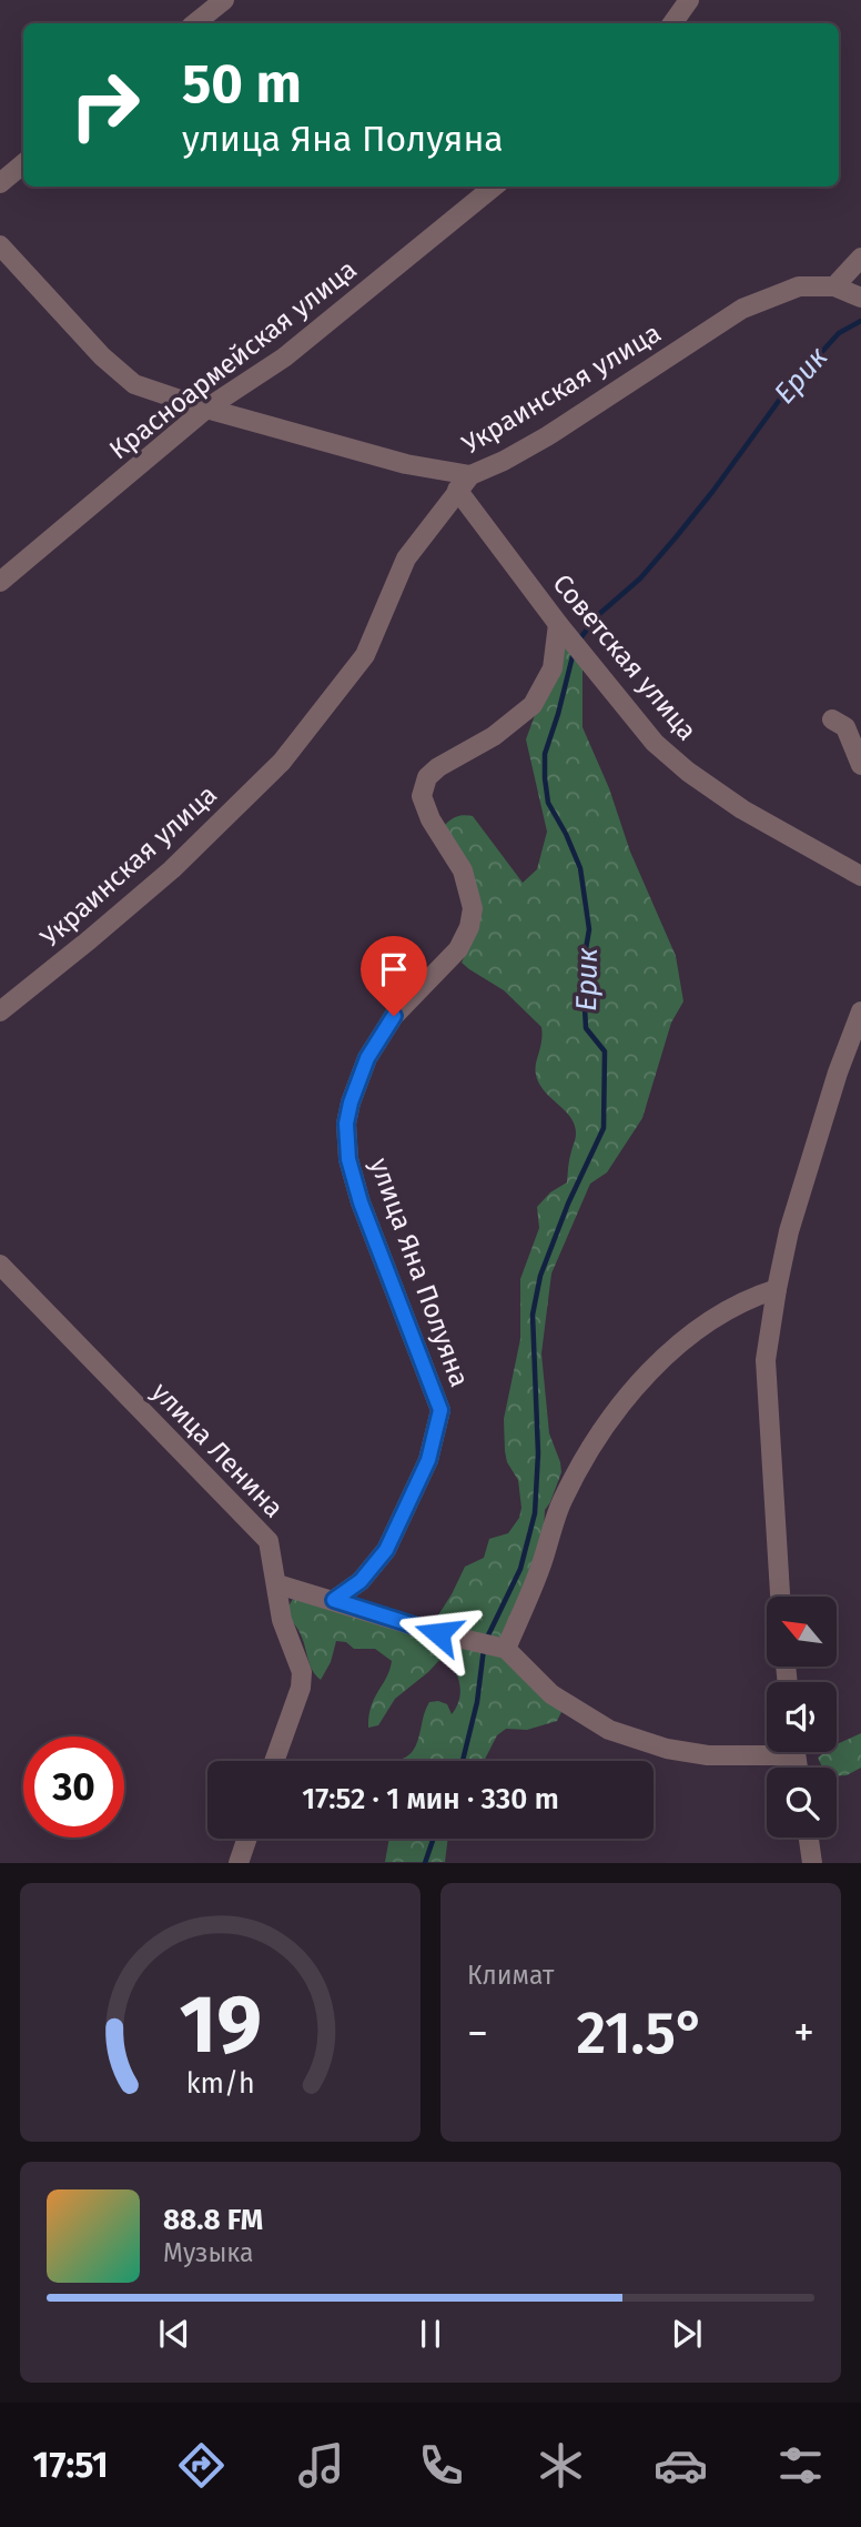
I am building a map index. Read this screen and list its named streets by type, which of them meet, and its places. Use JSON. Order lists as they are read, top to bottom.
{
  "streets": {
    "street": [
      "Красноармейская улица",
      "Украинская улица",
      "Советская улица",
      "улица Яна Полуяна",
      "улица Ленина"
    ]
  },
  "crossings": [
    ["Украинская улица", "Советская улица"],
    ["Советская улица", "улица Яна Полуяна"]
  ],
  "water": ["Ерик"],
  "north": "top left",
  "page": {
    "turn": ["50 m", "улица Яна Полуяна"],
    "limit": "30",
    "trip": "17:52 · 1 мин · 330 m",
    "tile": "Климат",
    "heat": ["−", "21.5°", "+"],
    "song": ["88.8 FM", "Музыка"],
    "tabs": "17:51",
    "gauge": ["19", "km/h"]
  }
}
